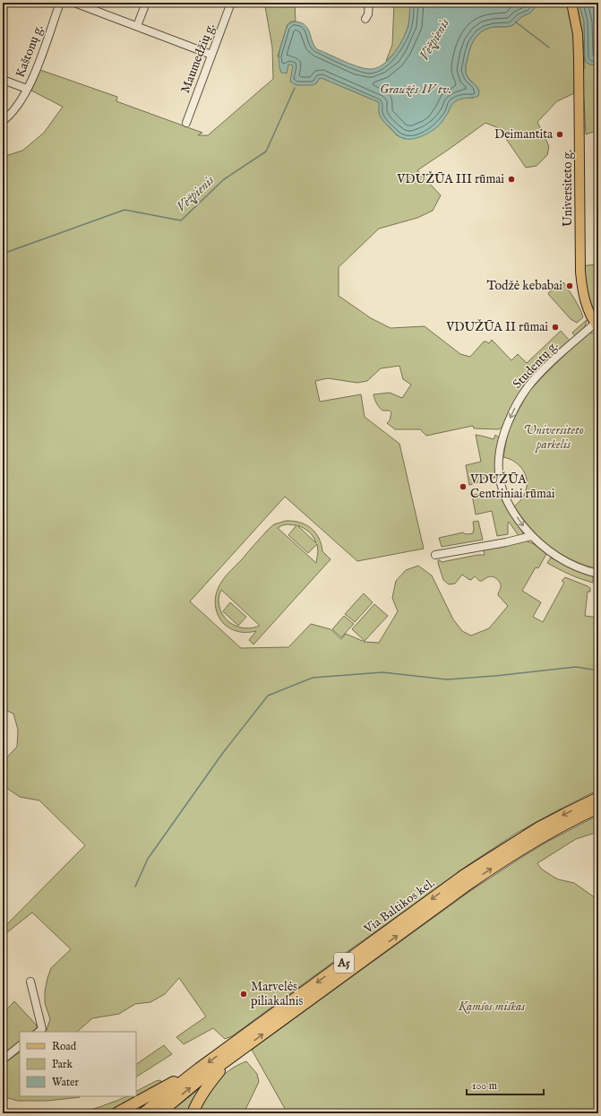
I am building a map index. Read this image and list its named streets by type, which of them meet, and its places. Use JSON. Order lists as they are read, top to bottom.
{
  "streets": {
    "highway": ["Via Baltikos kel.", "A5"],
    "main road": ["Universiteto g."],
    "street": ["Kaštonų g.", "Maumedžių g.", "Studentų g."]
  },
  "crossings": [
    ["Universiteto g.", "Studentų g."],
    ["Via Baltikos kel.", "A5"]
  ],
  "one_way": ["Studentų g."],
  "water": ["Vėžpienis", "Graužės IV tv."],
  "parks": ["Universiteto parkelis", "Kamšos miškas"],
  "places": [
    "Deimantita",
    "VDUŽŪA III rūmai",
    "Todžė kebabai",
    "VDUŽŪA II rūmai",
    "VDUŽŪA Centriniai rūmai",
    "Marvelės piliakalnis"
  ],
  "legend": ["Road", "Park", "Water"],
  "scale_bar": "100 m"
}
